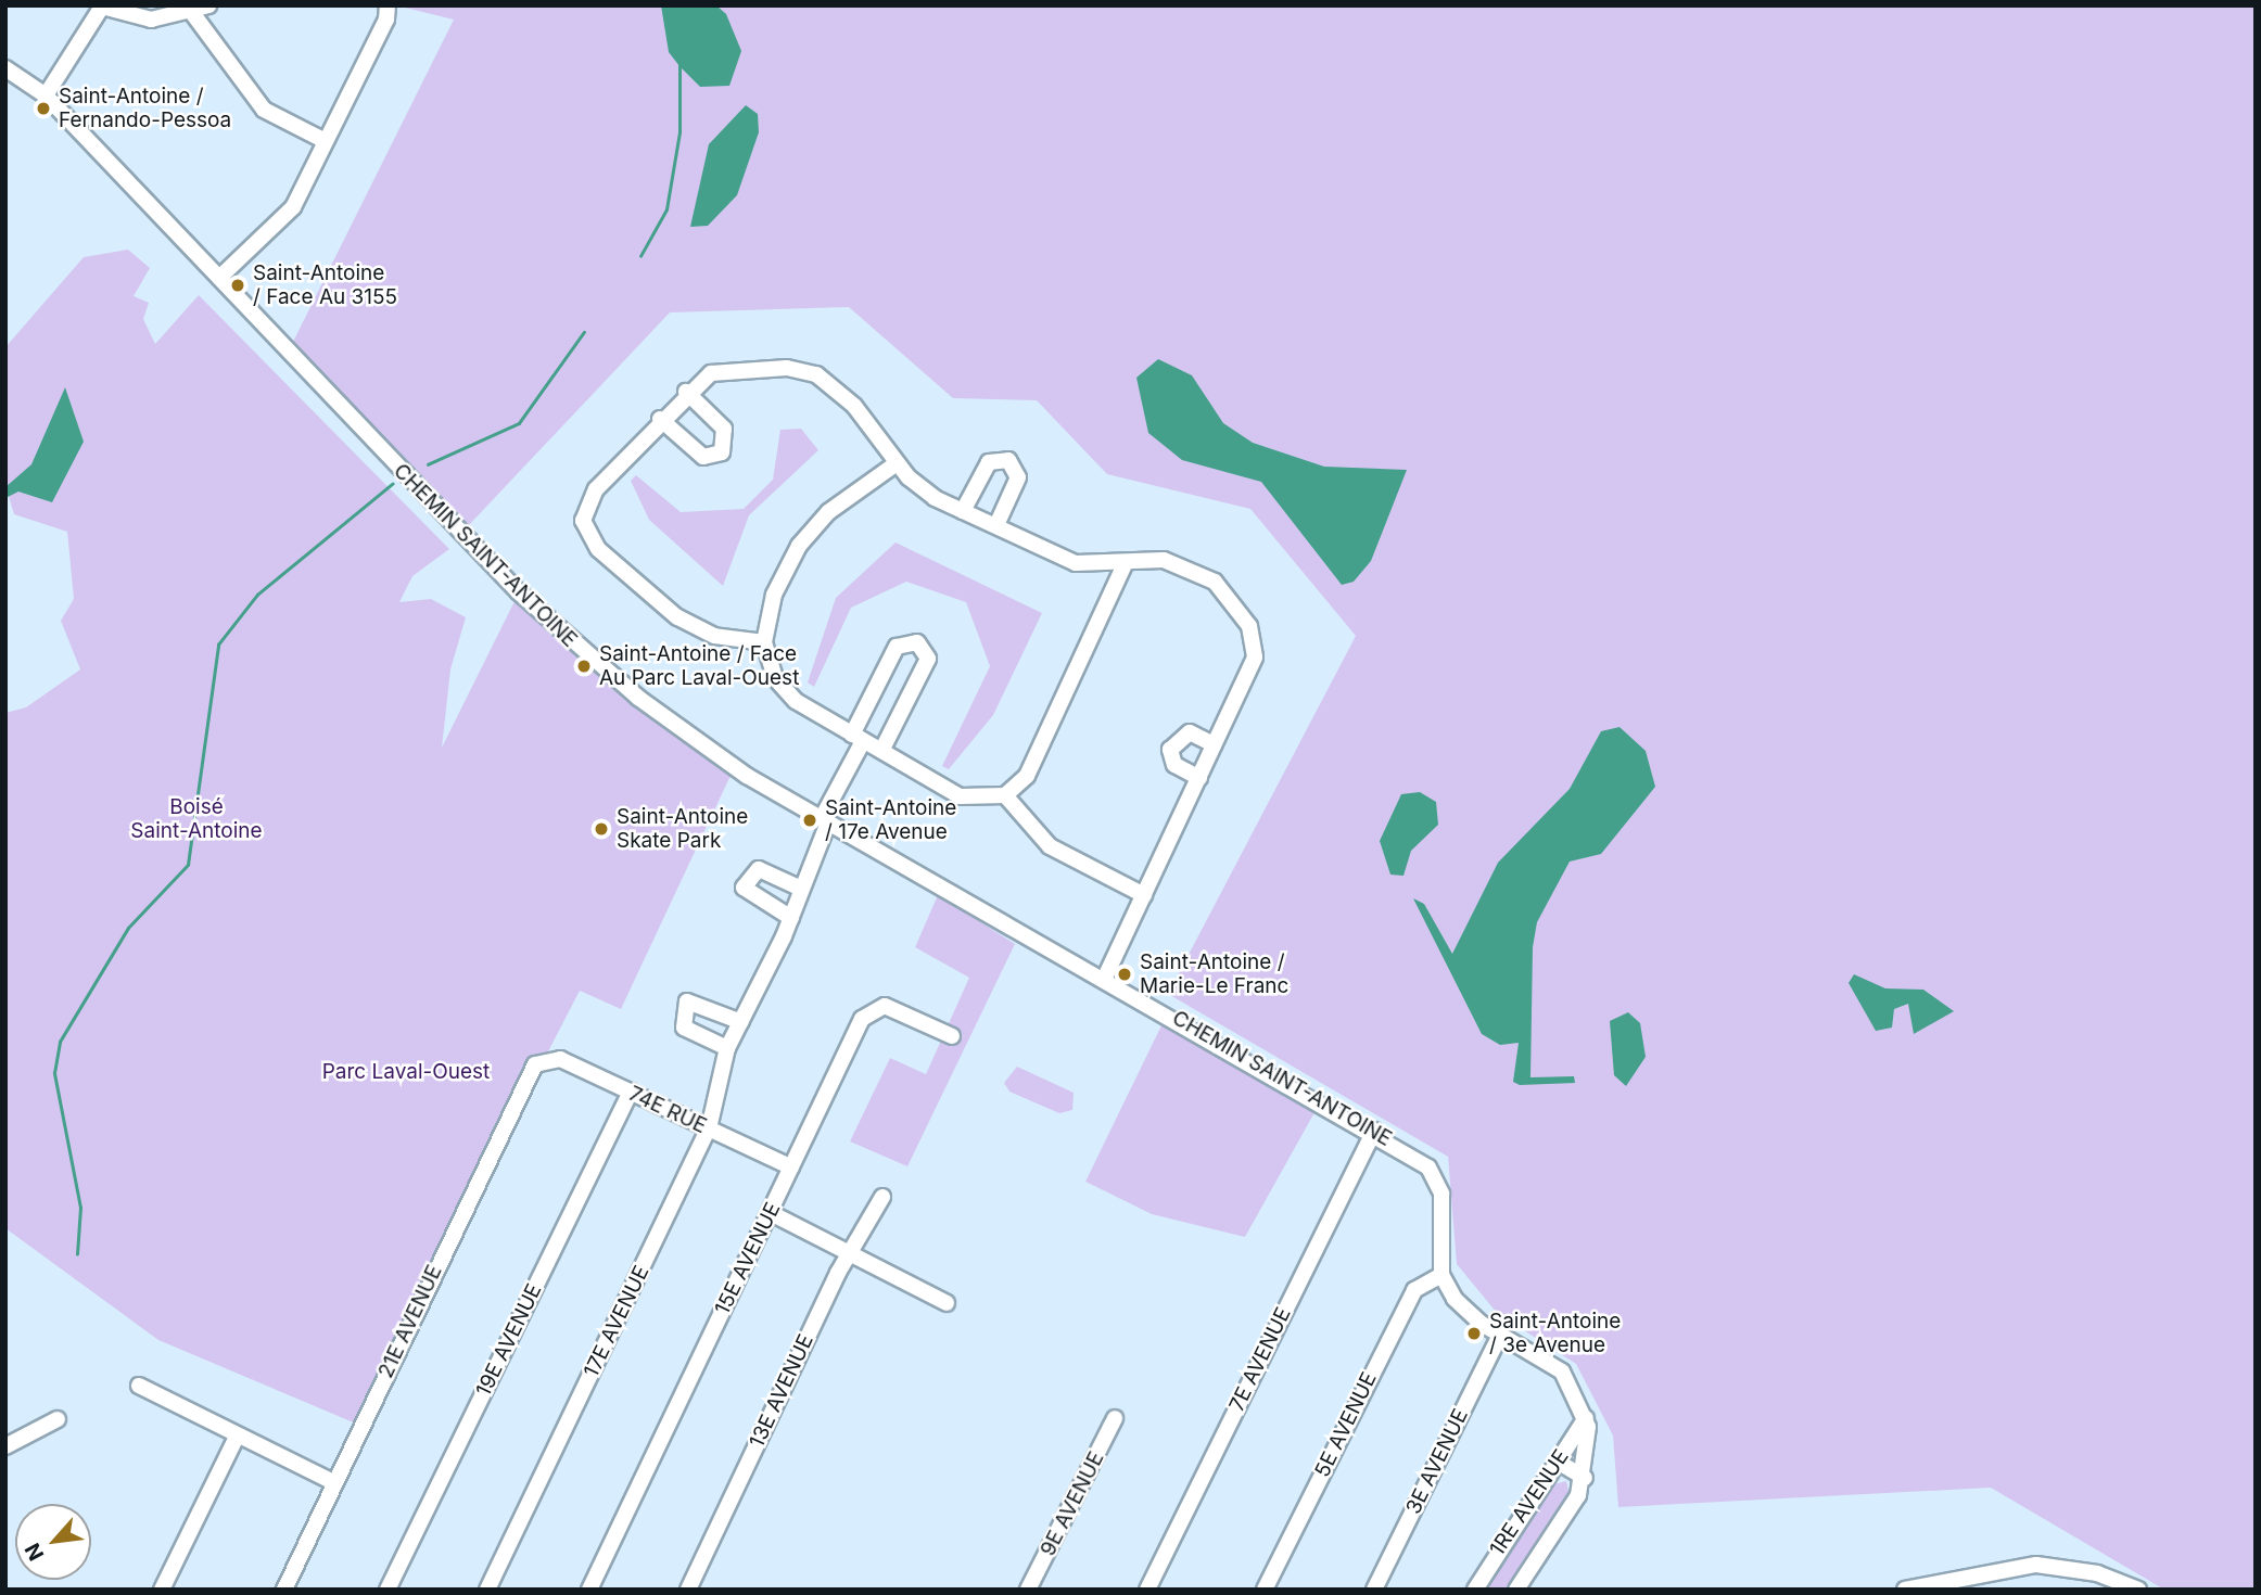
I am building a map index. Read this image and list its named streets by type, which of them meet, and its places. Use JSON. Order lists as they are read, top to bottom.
{
  "streets": {
    "street": [
      "CHEMIN SAINT-ANTOINE",
      "74E RUE",
      "15E AVENUE",
      "21E AVENUE",
      "17E AVENUE",
      "19E AVENUE",
      "7E AVENUE",
      "13E AVENUE",
      "5E AVENUE",
      "3E AVENUE",
      "1RE AVENUE",
      "9E AVENUE"
    ]
  },
  "crossings": [
    ["CHEMIN SAINT-ANTOINE", "17E AVENUE"],
    ["CHEMIN SAINT-ANTOINE", "7E AVENUE"],
    ["CHEMIN SAINT-ANTOINE", "5E AVENUE"],
    ["74E RUE", "15E AVENUE"],
    ["74E RUE", "21E AVENUE"],
    ["74E RUE", "17E AVENUE"],
    ["74E RUE", "19E AVENUE"]
  ],
  "parks": ["Boisé Saint-Antoine", "Parc Laval-Ouest"],
  "places": [
    "Saint-Antoine / Fernando-Pessoa",
    "Saint-Antoine / Face Au 3155",
    "Saint-Antoine / Face Au Parc Laval-Ouest",
    "Saint-Antoine / 17e Avenue",
    "Saint-Antoine Skate Park",
    "Saint-Antoine / Marie-Le Franc",
    "Saint-Antoine / 3e Avenue"
  ],
  "north": "bottom left"
}
